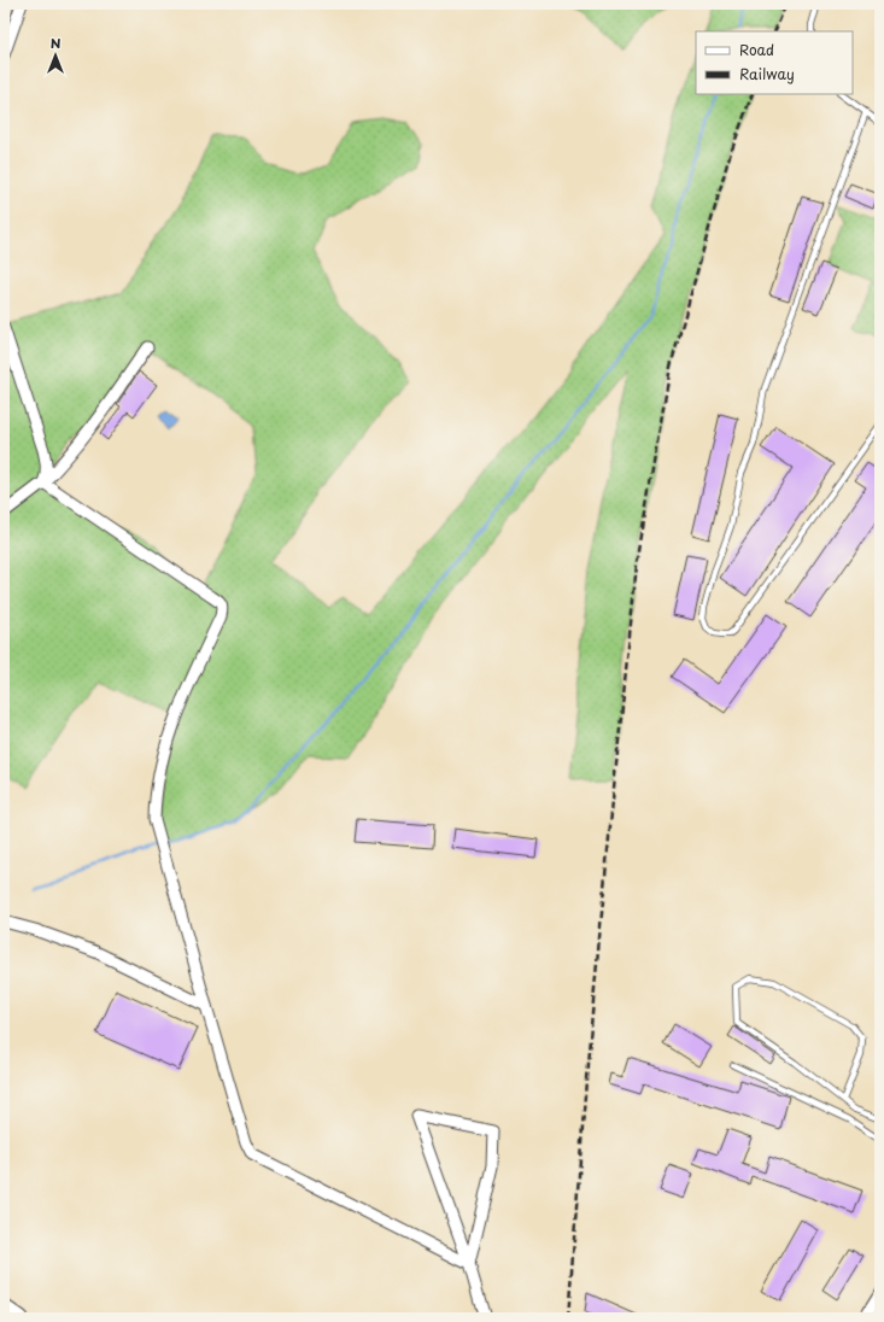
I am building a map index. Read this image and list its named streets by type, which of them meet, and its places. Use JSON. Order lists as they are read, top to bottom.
{
  "legend": ["Road", "Railway"],
  "north": "top"
}
